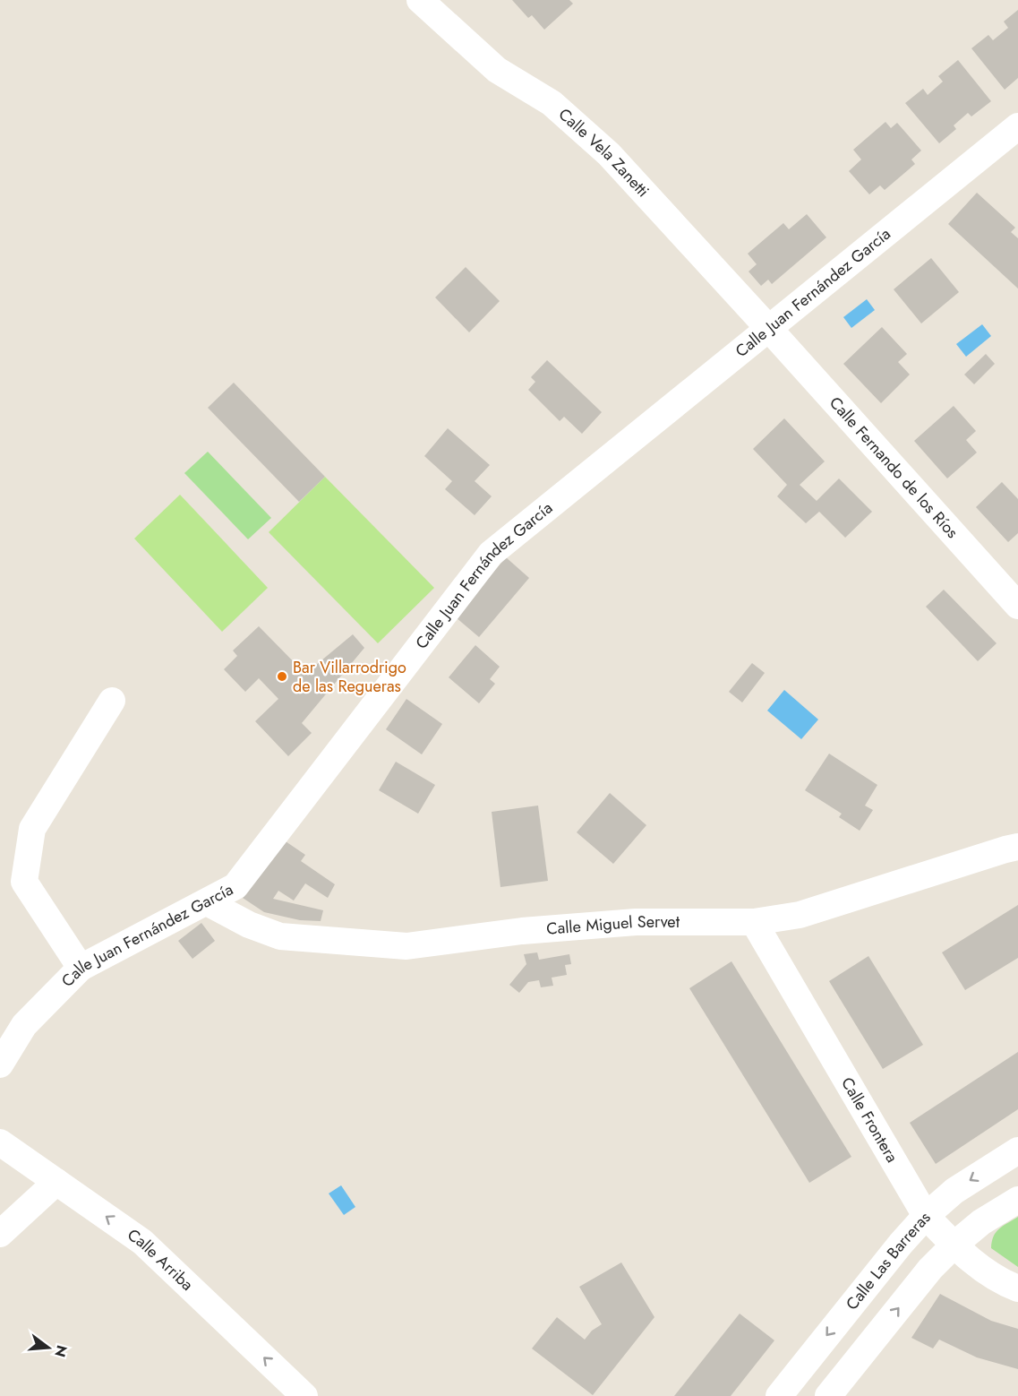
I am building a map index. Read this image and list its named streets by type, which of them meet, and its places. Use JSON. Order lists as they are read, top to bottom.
{
  "streets": {
    "street": [
      "Calle Vela Zanetti",
      "Calle Juan Fernández García",
      "Calle Fernando de los Ríos",
      "Calle Miguel Servet",
      "Calle Frontera",
      "Calle Arriba",
      "Calle Las Barreras"
    ]
  },
  "crossings": [
    ["Calle Vela Zanetti", "Calle Juan Fernández García"],
    ["Calle Vela Zanetti", "Calle Fernando de los Ríos"],
    ["Calle Juan Fernández García", "Calle Fernando de los Ríos"],
    ["Calle Juan Fernández García", "Calle Miguel Servet"],
    ["Calle Miguel Servet", "Calle Frontera"],
    ["Calle Frontera", "Calle Las Barreras"]
  ],
  "one_way": ["Calle Arriba"],
  "places": ["Bar Villarrodrigo de las Regueras"],
  "north": "right"
}
